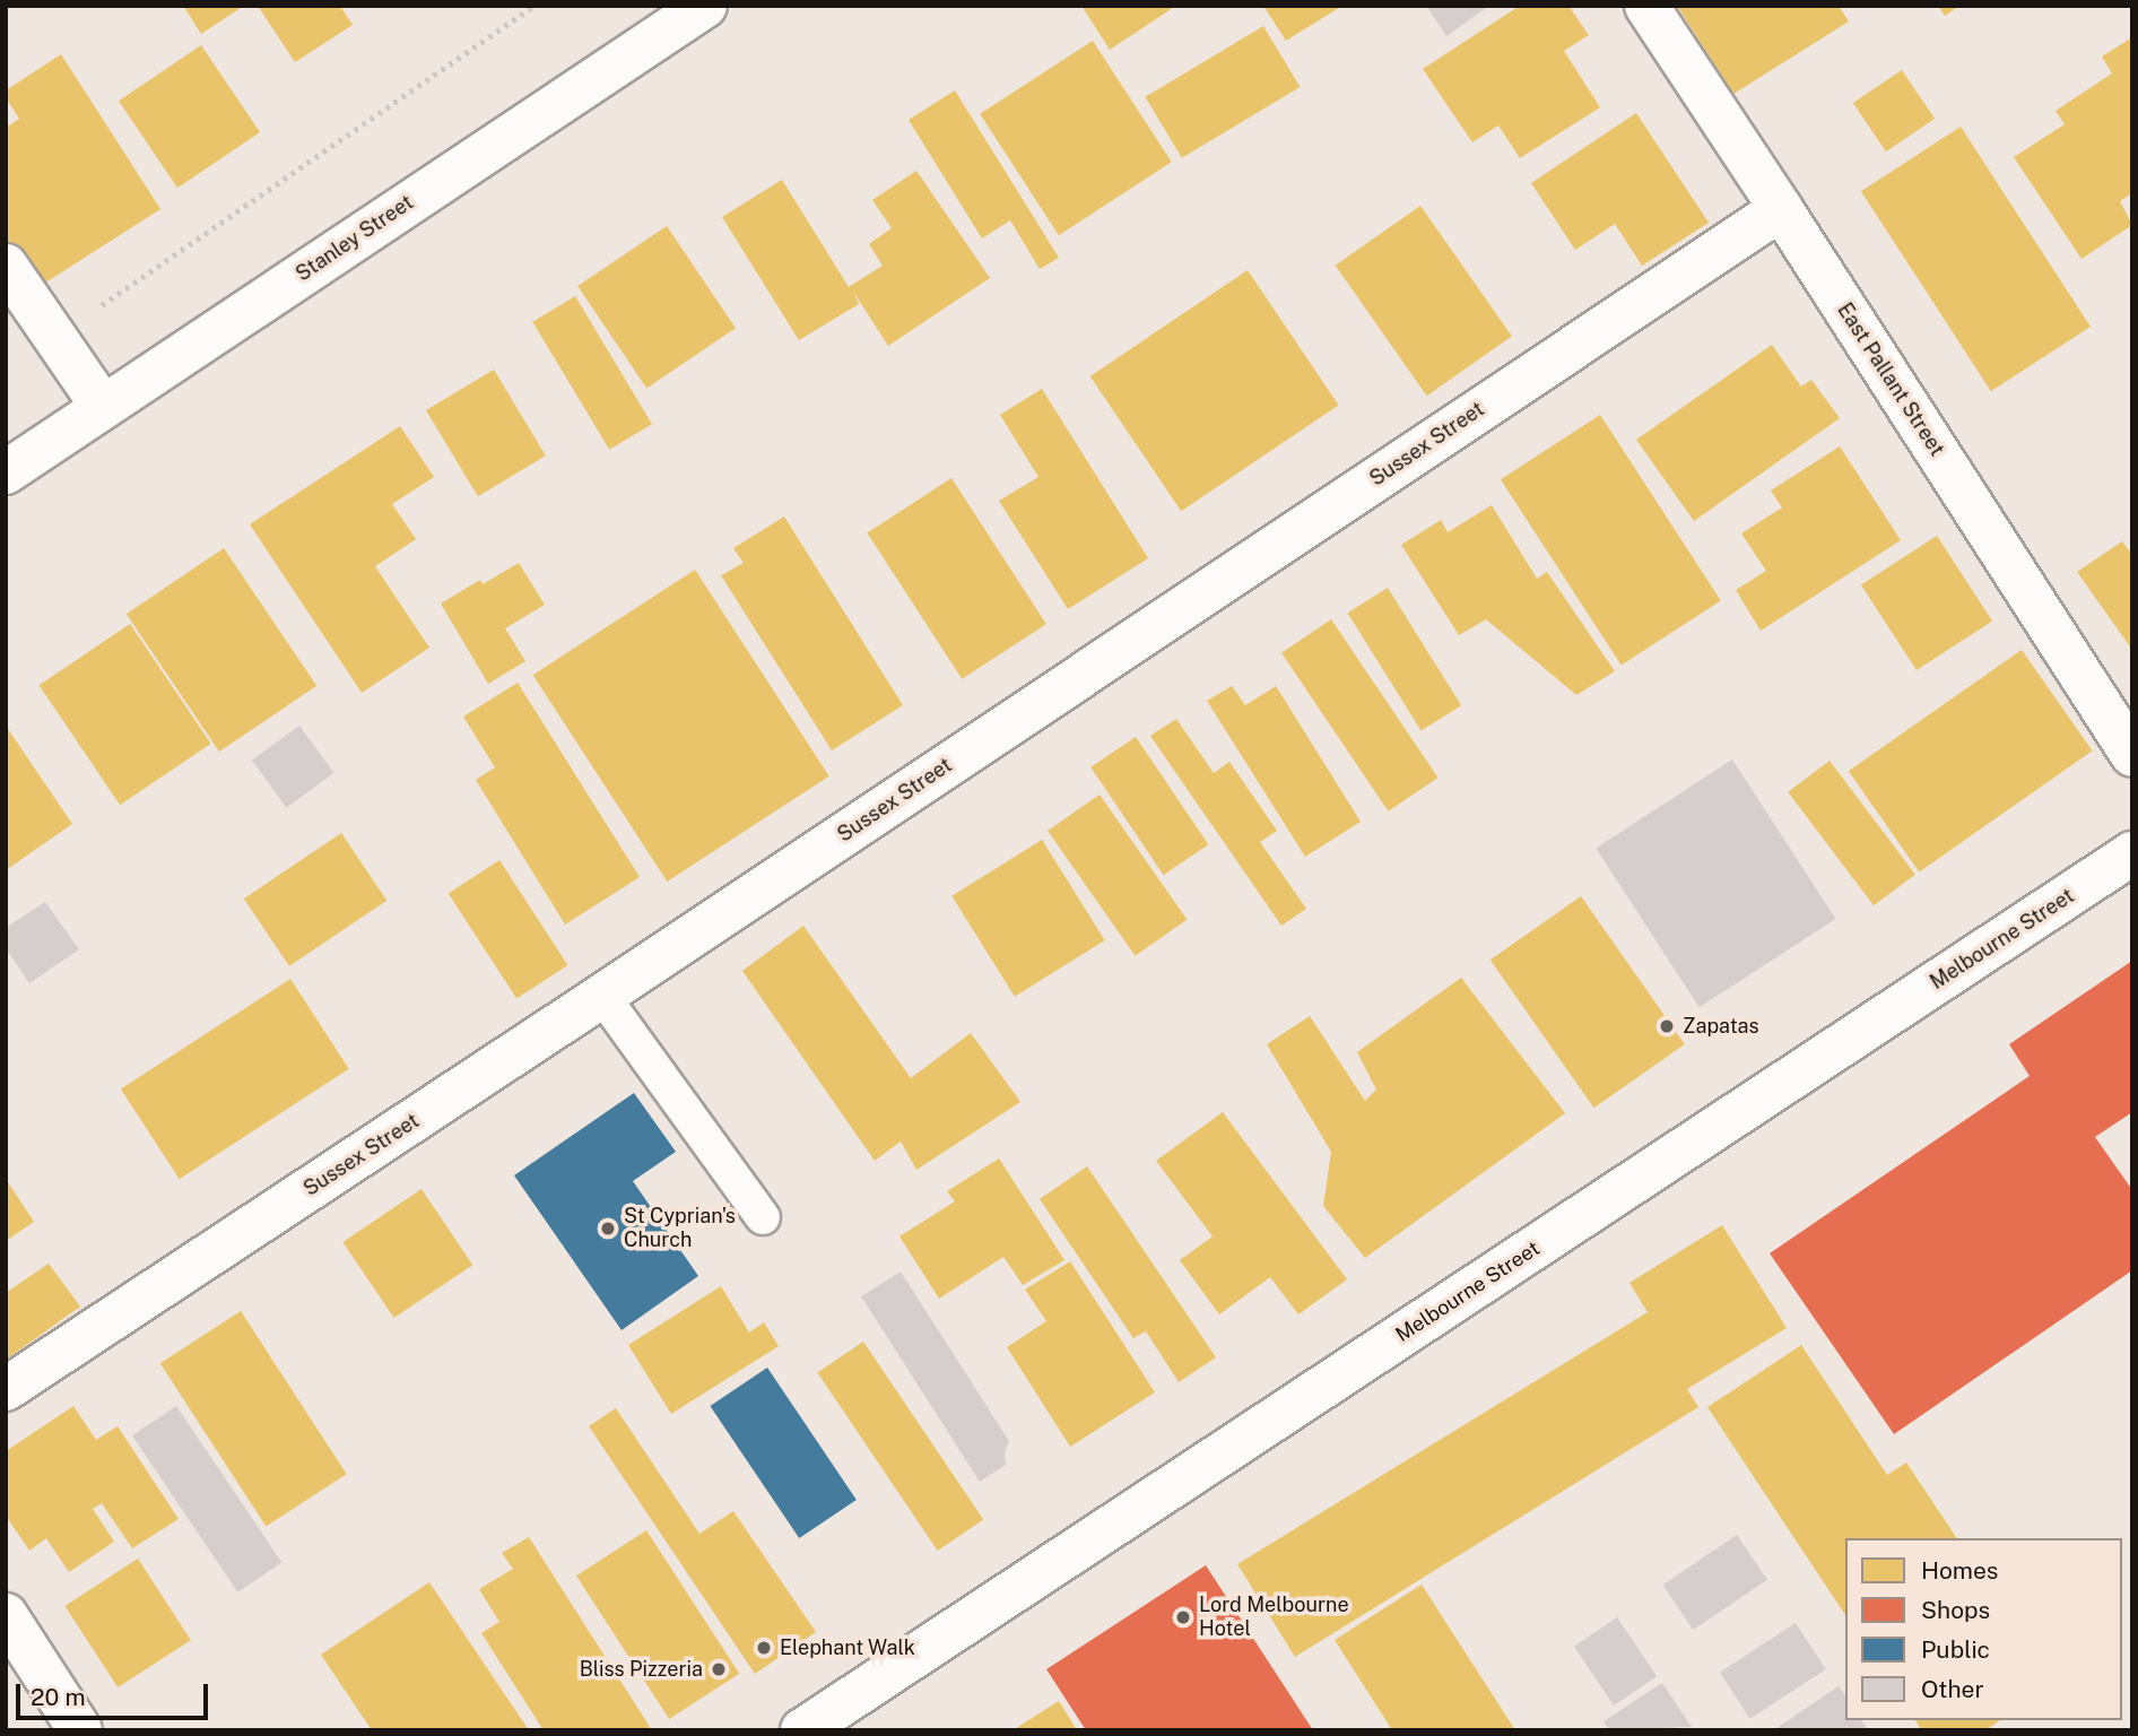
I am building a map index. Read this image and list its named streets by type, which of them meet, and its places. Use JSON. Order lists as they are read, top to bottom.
{
  "streets": {
    "street": [
      "Stanley Street",
      "East Pallant Street",
      "Sussex Street",
      "Melbourne Street"
    ]
  },
  "crossings": [
    ["East Pallant Street", "Sussex Street"]
  ],
  "places": [
    "Zapatas",
    "St Cyprian's Church",
    "Lord Melbourne Hotel",
    "Elephant Walk",
    "Bliss Pizzeria"
  ],
  "legend": [
    "Homes",
    "Shops",
    "Public",
    "Other"
  ],
  "scale_bar": "20 m"
}
